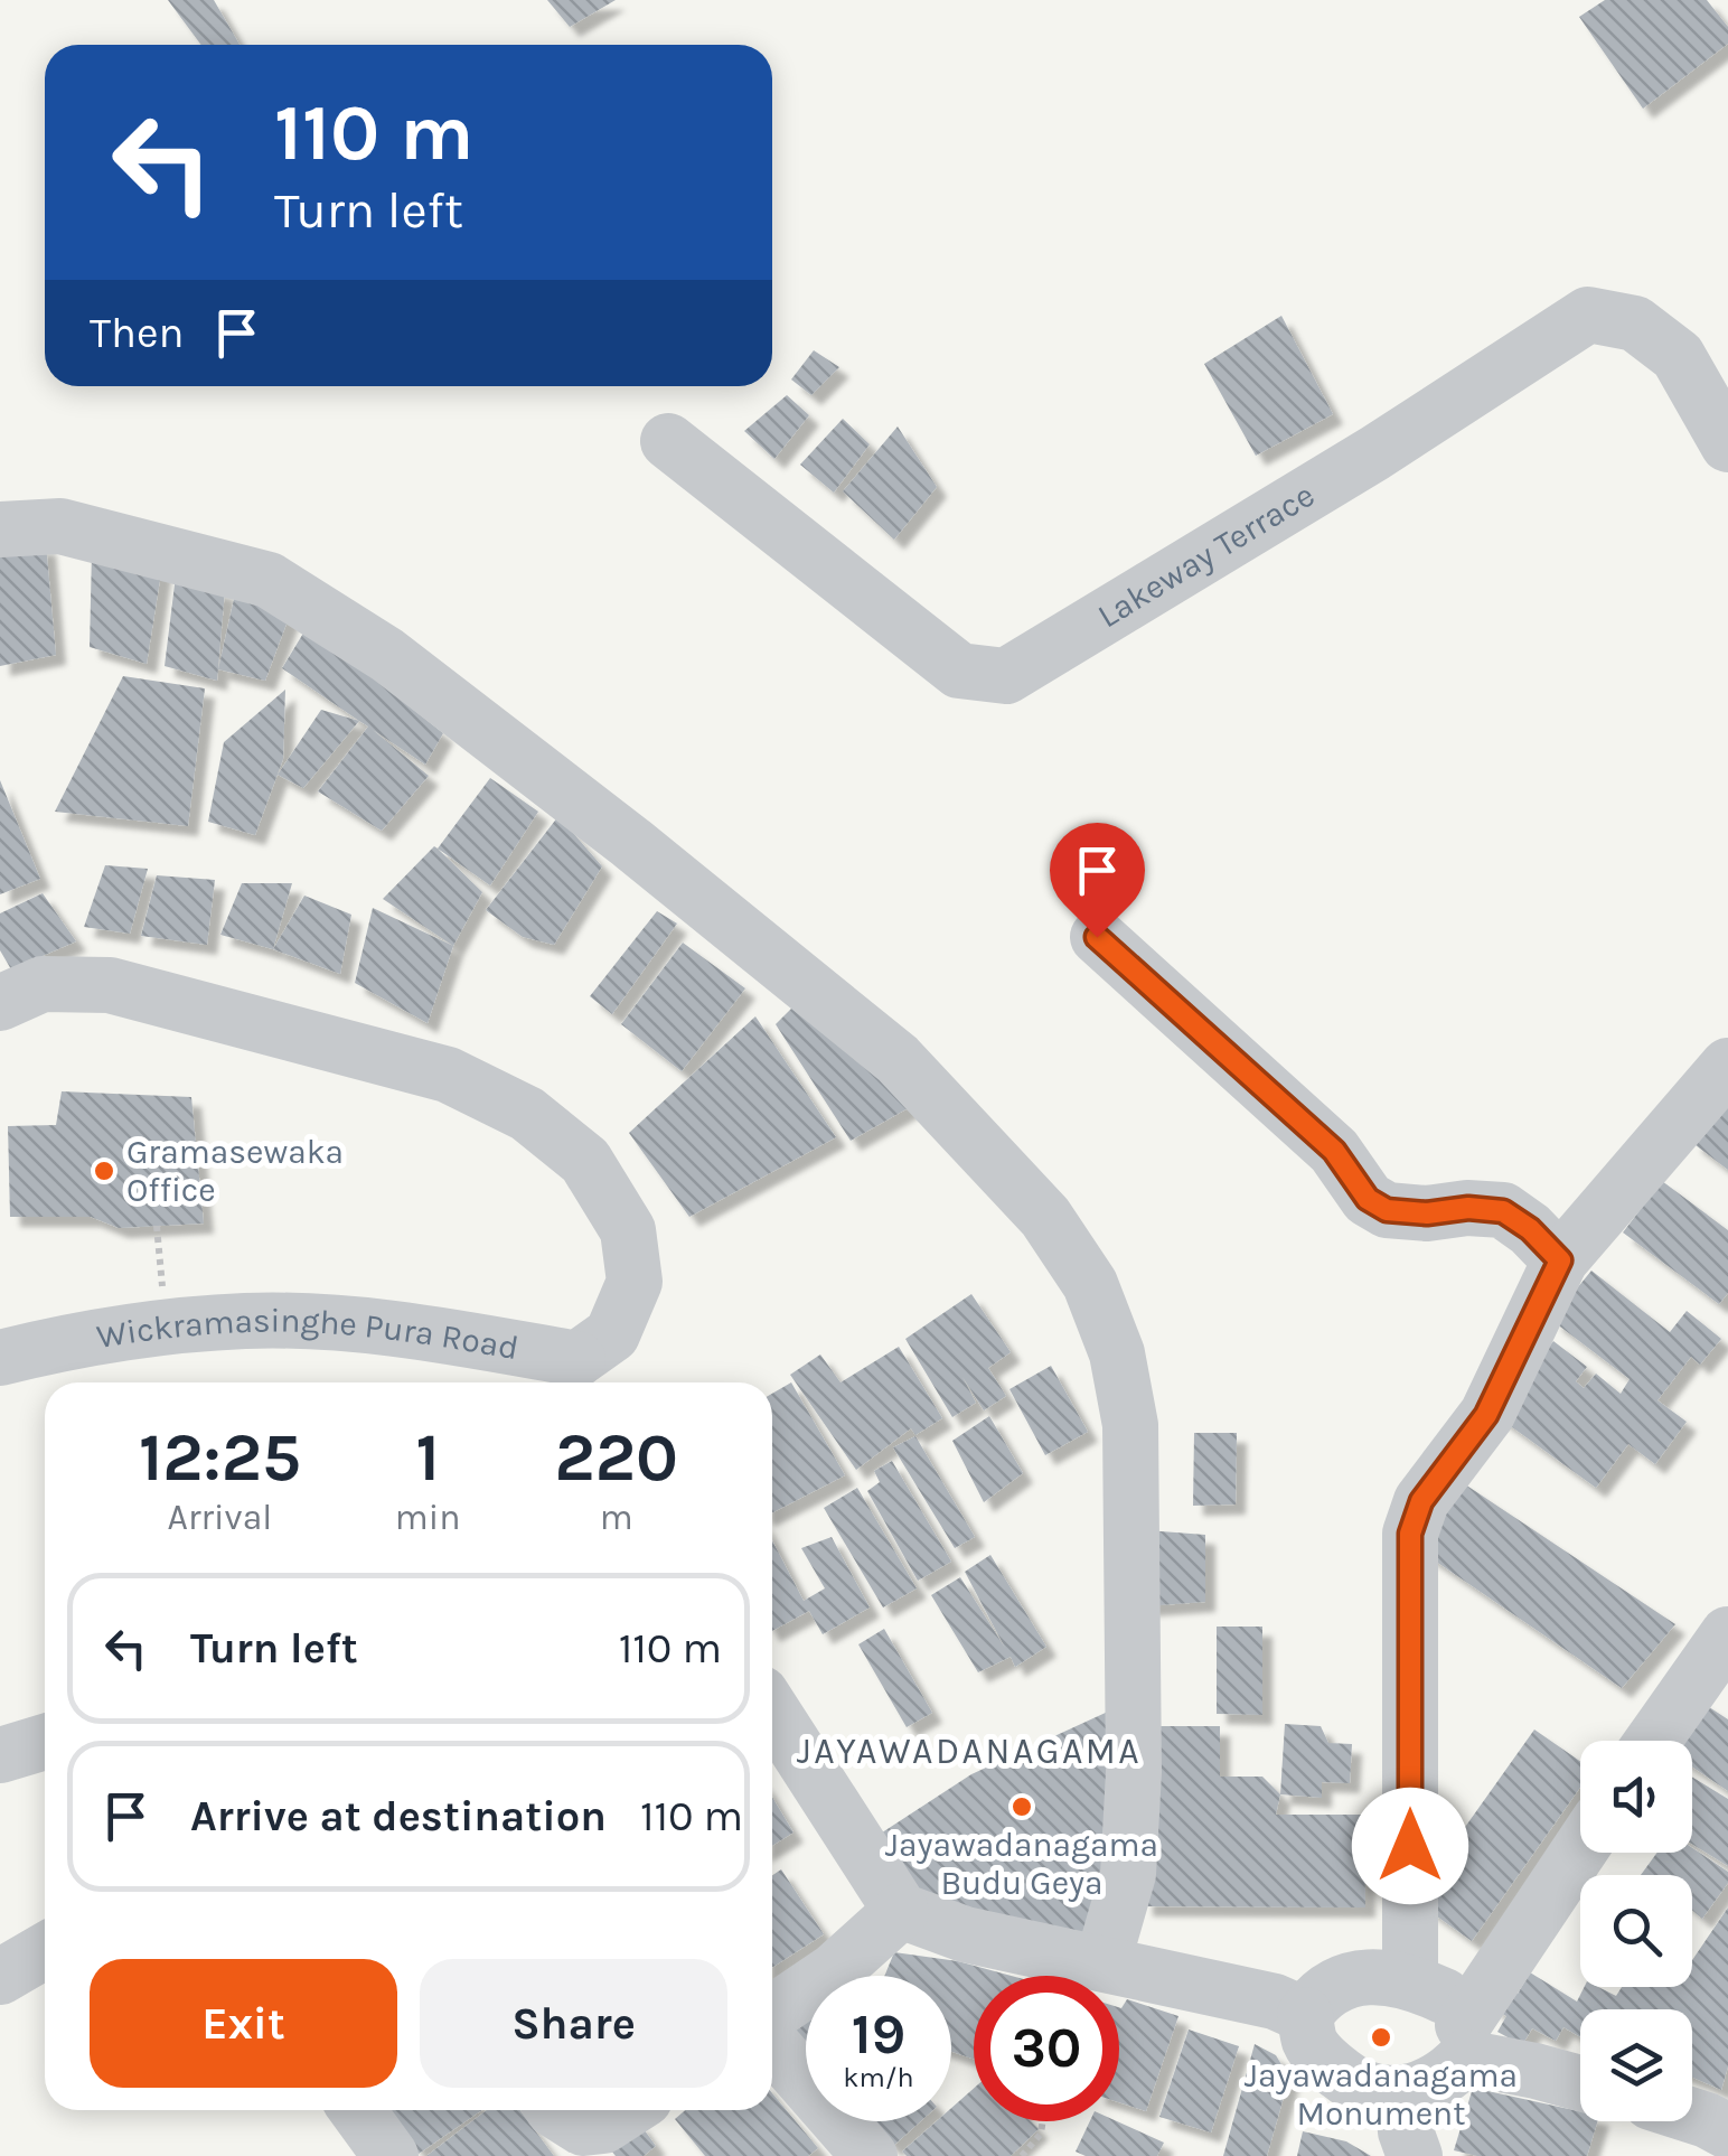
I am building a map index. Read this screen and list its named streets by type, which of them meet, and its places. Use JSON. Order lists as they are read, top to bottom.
{
  "streets": {
    "street": ["Lakeway Terrace", "Wickramasinghe Pura Road"]
  },
  "districts": ["JAYAWADANAGAMA"],
  "places": ["Gramasewaka Office", "Jayawadanagama Budu Geya", "Jayawadanagama Monument"],
  "page": {
    "turn": ["110 m", "Turn left"],
    "then": "Then",
    "eta": [
      "12:25",
      "Arrival",
      "1",
      "min",
      "220",
      "m"
    ],
    "list": [
      {
        "name": "Turn left",
        "value": "110 m"
      },
      {
        "name": "Arrive at destination",
        "value": "110 m"
      }
    ],
    "buttons": ["Exit", "Share"],
    "speed": "19 km/h",
    "limit": "30"
  }
}
